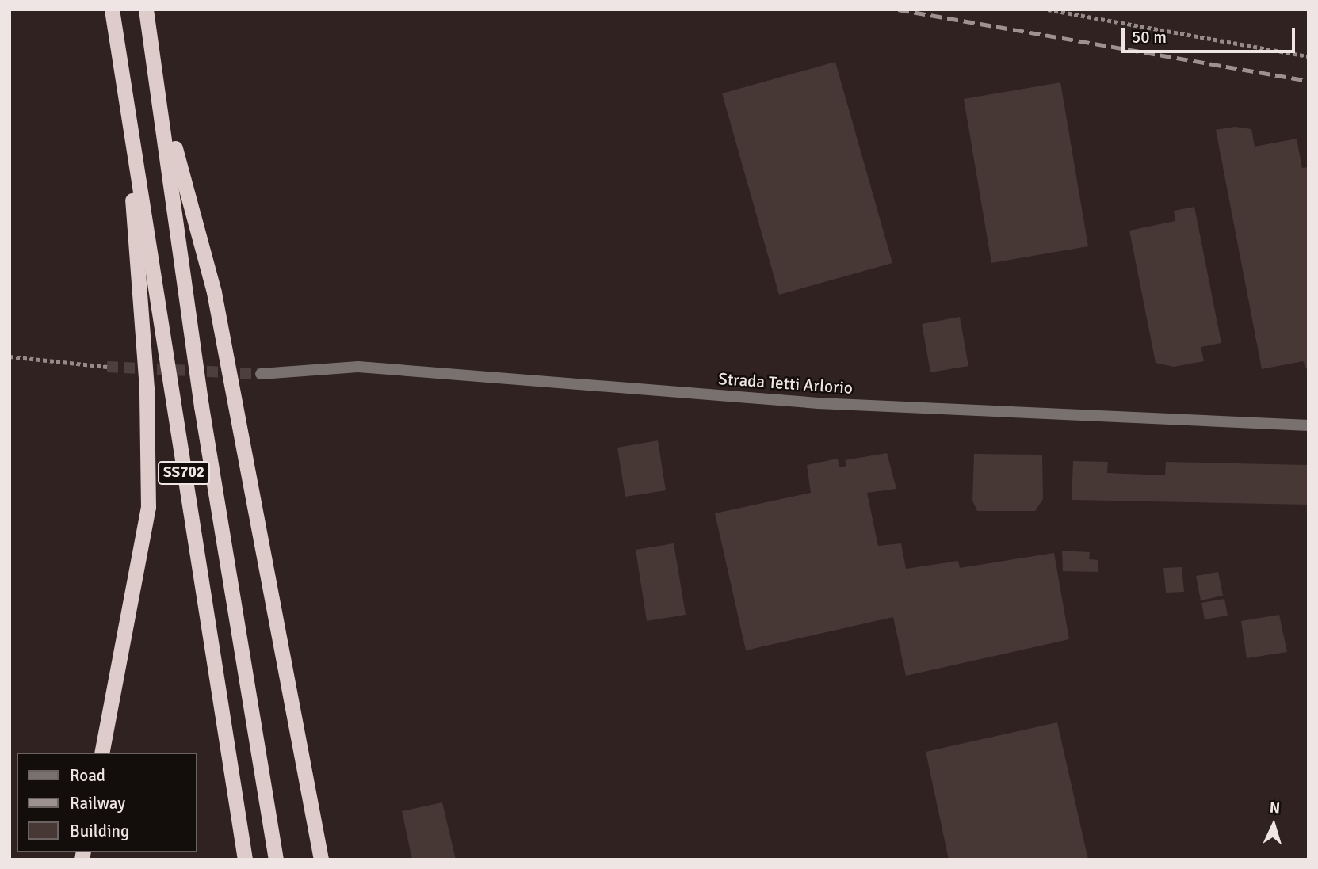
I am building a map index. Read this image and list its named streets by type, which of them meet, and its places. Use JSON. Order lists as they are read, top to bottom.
{
  "streets": {
    "highway": ["SS702"],
    "street": ["Strada Tetti Arlorio"]
  },
  "legend": ["Road", "Railway", "Building"],
  "scale_bar": "50 m",
  "north": "top"
}
